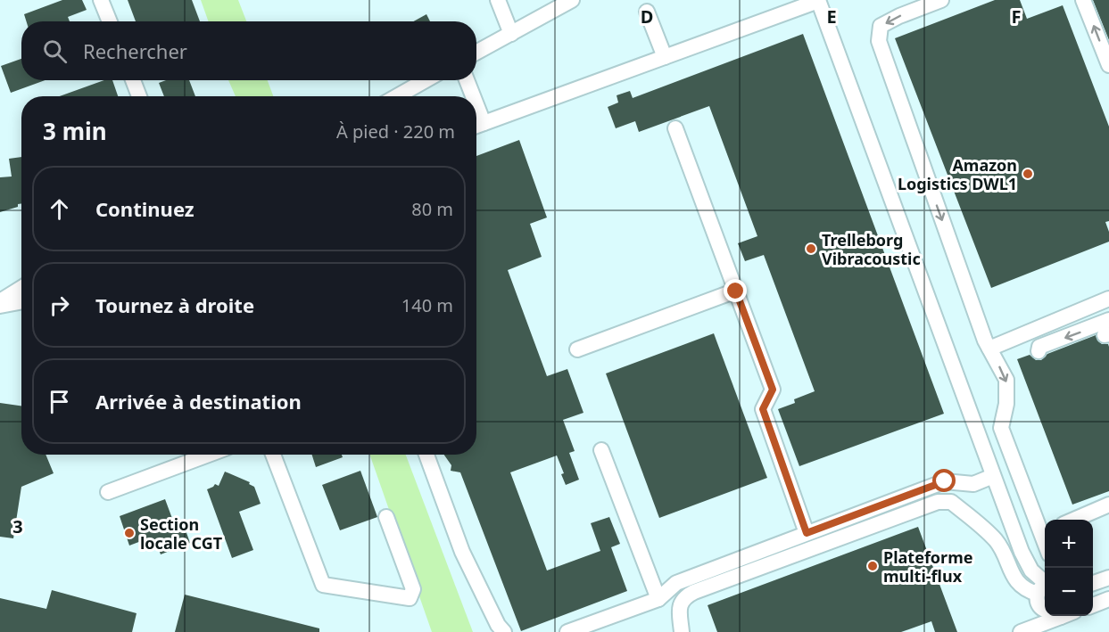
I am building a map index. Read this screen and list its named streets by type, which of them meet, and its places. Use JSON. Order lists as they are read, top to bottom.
{
  "places": [
    "Amazon Logistics DWL1",
    "Trelleborg Vibracoustic",
    "Section locale CGT",
    "Plateforme multi-flux"
  ],
  "page": {
    "search": "Rechercher",
    "heading": ["3 min", "À pied · 220 m"],
    "list": [
      ["Continuez", "80 m"],
      ["Tournez à droite", "140 m"],
      "Arrivée à destination"
    ],
    "map_buttons": ["+", "−"]
  },
  "grid": {
    "columns": ["D", "E", "F"],
    "rows": ["3"]
  }
}
